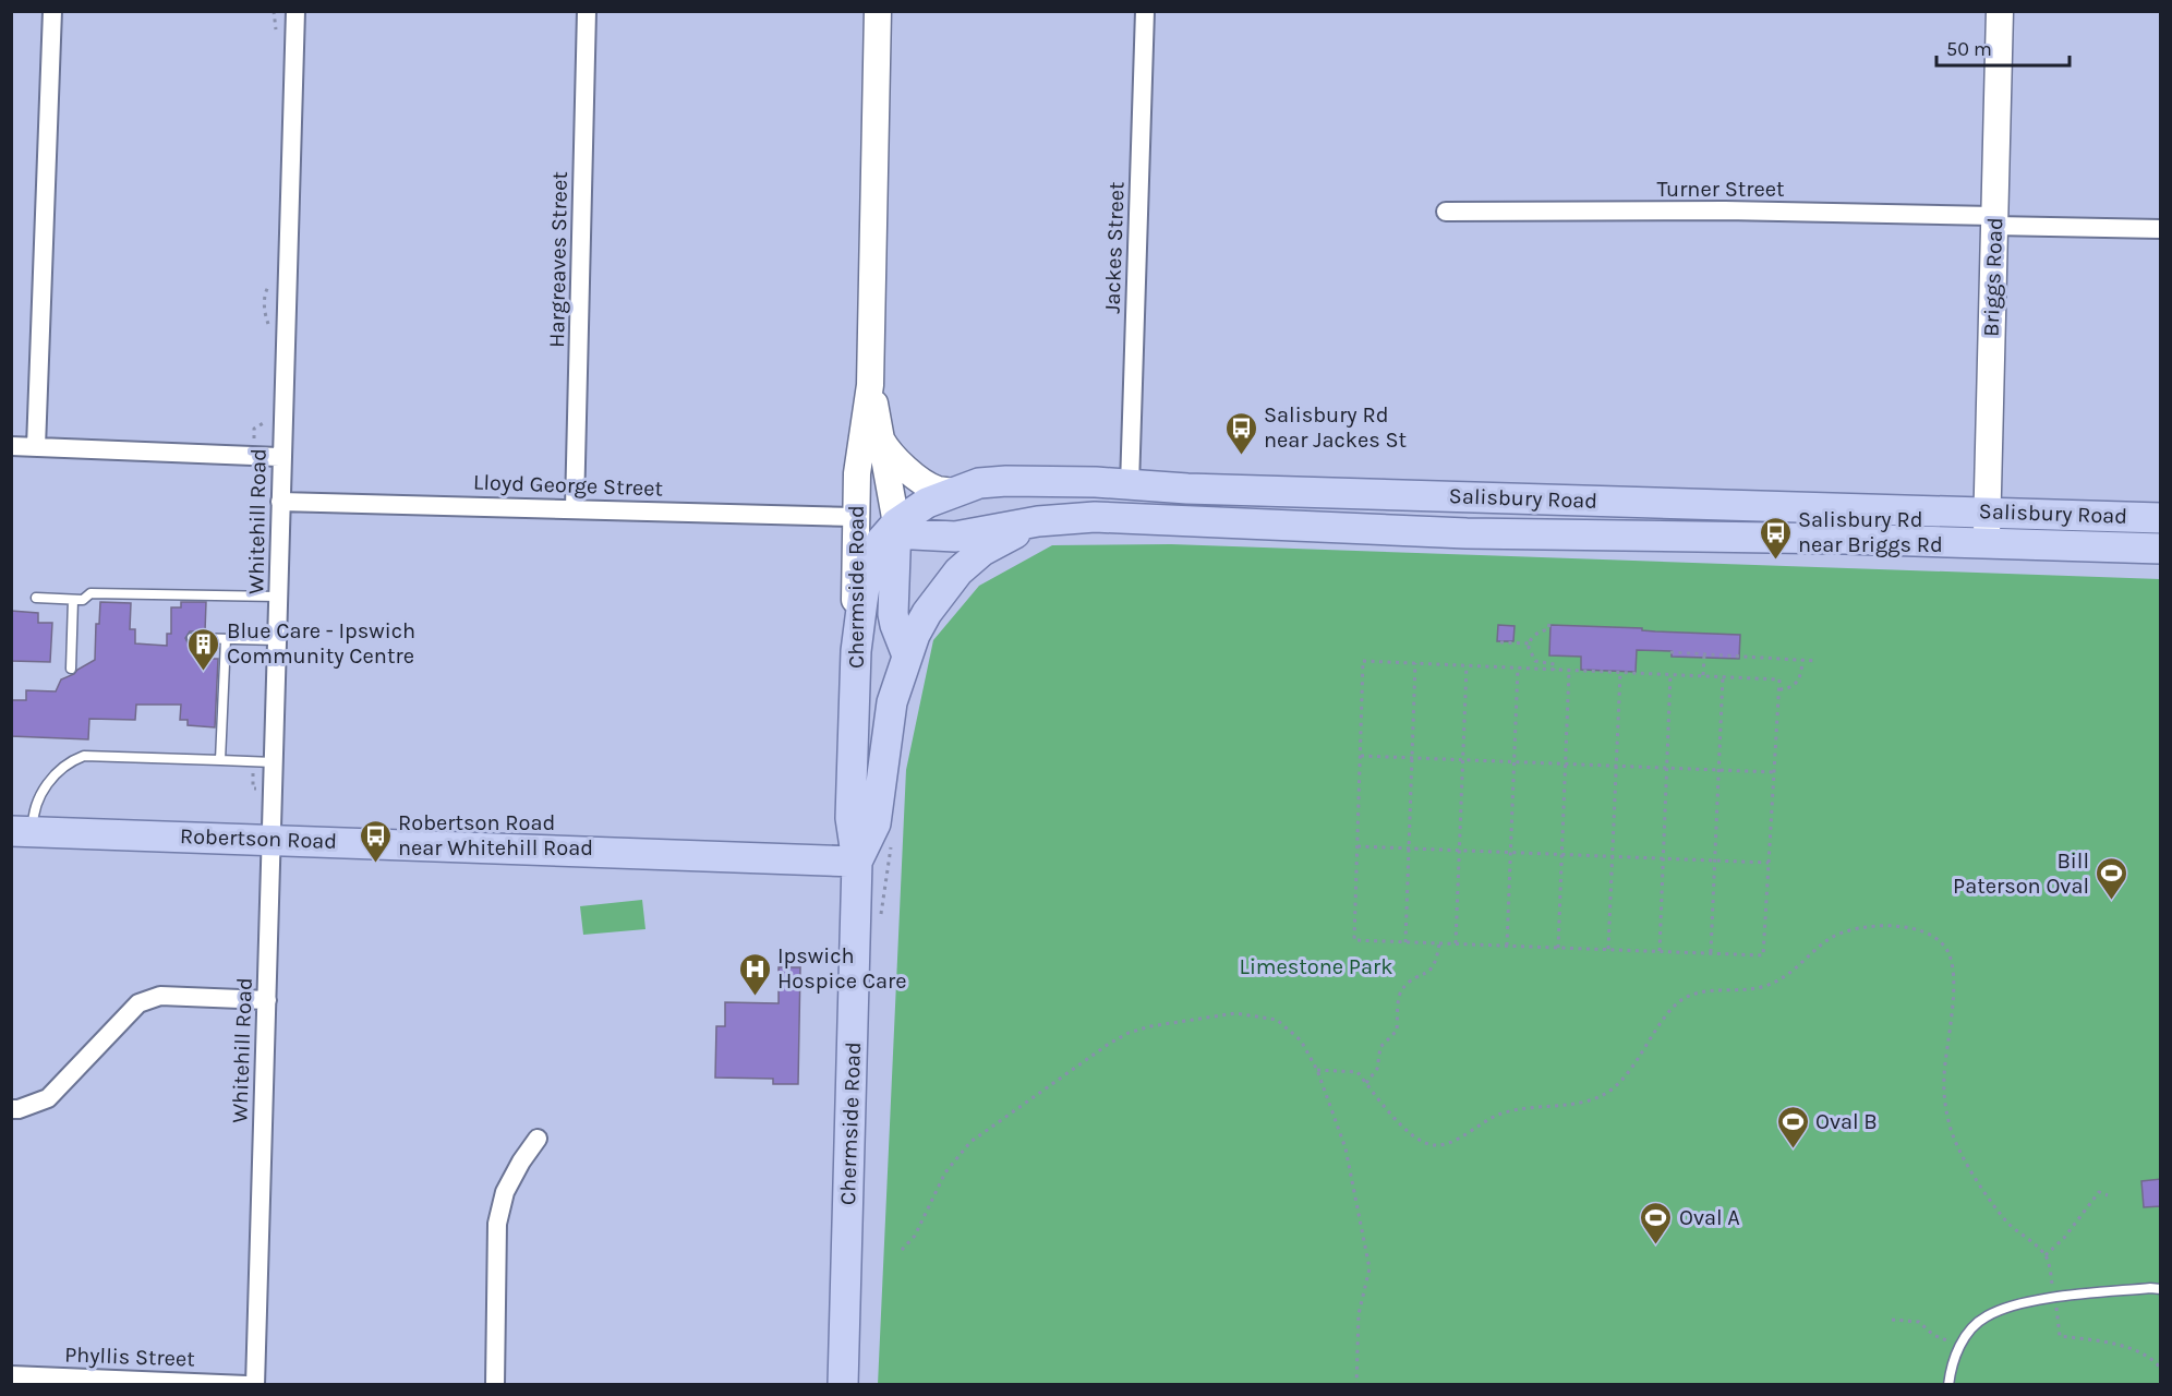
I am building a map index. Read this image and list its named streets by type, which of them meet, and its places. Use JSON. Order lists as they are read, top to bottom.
{
  "streets": {
    "main road": ["Salisbury Road", "Chermside Road", "Robertson Road"],
    "street": [
      "Turner Street",
      "Jackes Street",
      "Hargreaves Street",
      "Briggs Road",
      "Lloyd George Street",
      "Whitehill Road",
      "Phyllis Street"
    ]
  },
  "crossings": [
    ["Turner Street", "Briggs Road"],
    ["Jackes Street", "Salisbury Road"],
    ["Hargreaves Street", "Lloyd George Street"],
    ["Briggs Road", "Salisbury Road"],
    ["Lloyd George Street", "Whitehill Road"],
    ["Lloyd George Street", "Chermside Road"],
    ["Salisbury Road", "Chermside Road"],
    ["Whitehill Road", "Robertson Road"],
    ["Chermside Road", "Robertson Road"]
  ],
  "parks": ["Limestone Park"],
  "places": {
    "bus stop": ["Salisbury Rd near Jackes St", "Salisbury Rd near Briggs Rd", "Robertson Road near Whitehill Road"],
    "building": ["Blue Care - Ipswich Community Centre"],
    "sports": ["Bill Paterson Oval", "Oval B", "Oval A"],
    "hospital": ["Ipswich Hospice Care"]
  },
  "scale_bar": "50 m"
}
